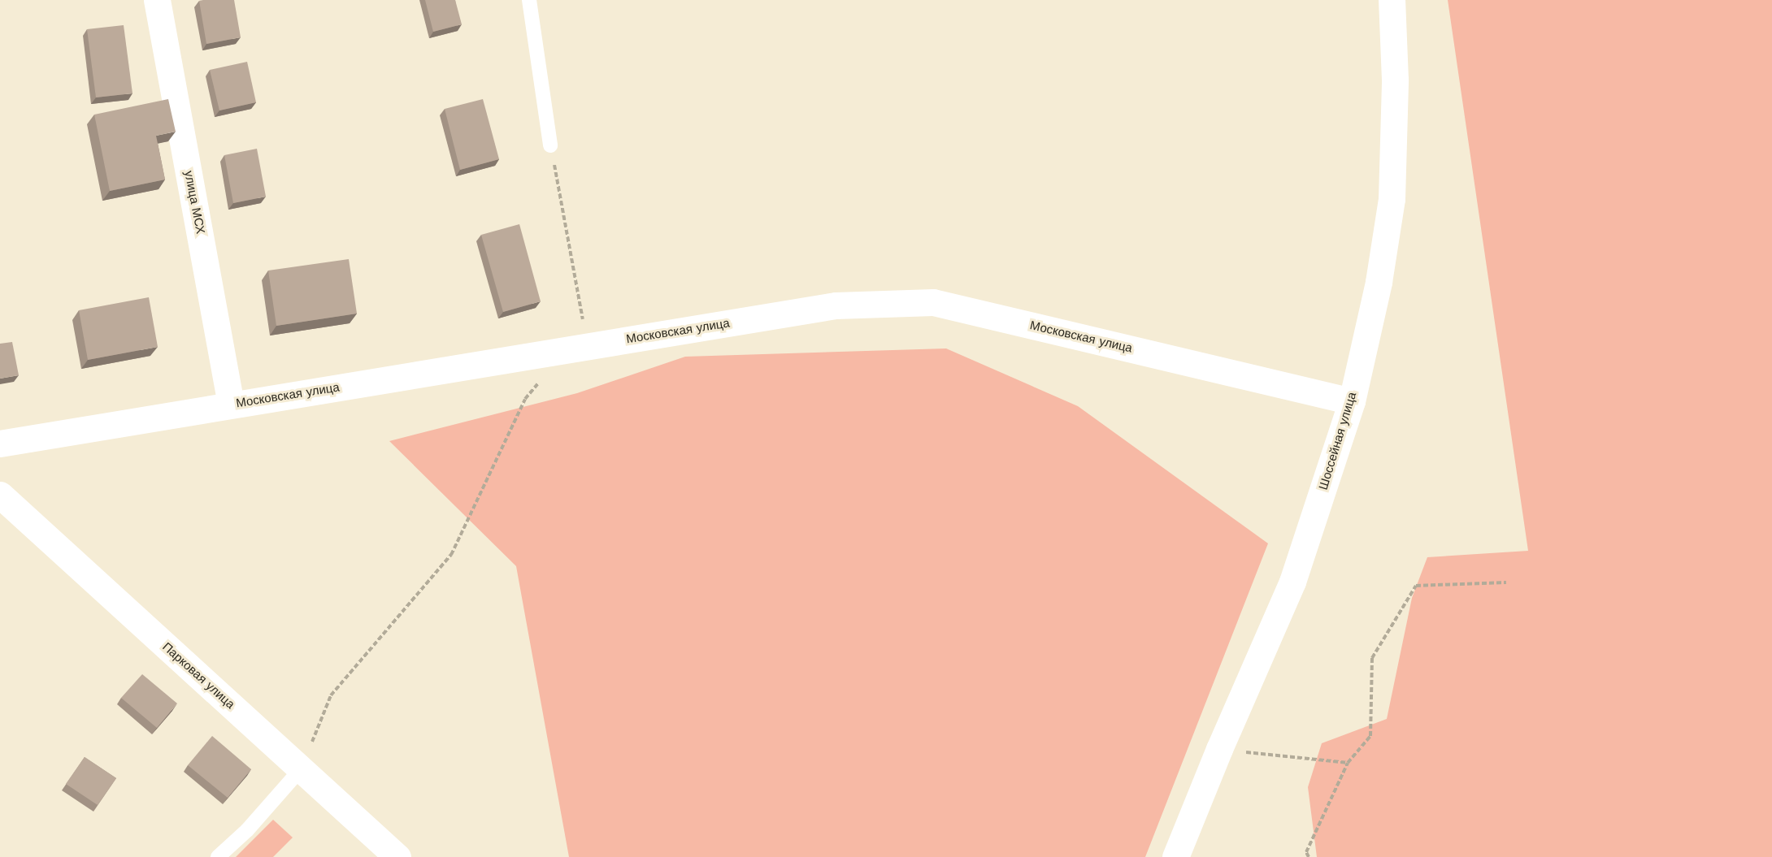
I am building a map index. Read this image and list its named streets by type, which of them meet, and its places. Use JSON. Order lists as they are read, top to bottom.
{
  "streets": {
    "street": [
      "улица МСХ",
      "Московская улица",
      "Шоссейная улица",
      "Парковая улица"
    ]
  },
  "crossings": [
    ["улица МСХ", "Московская улица"],
    ["Московская улица", "Шоссейная улица"]
  ]
}
